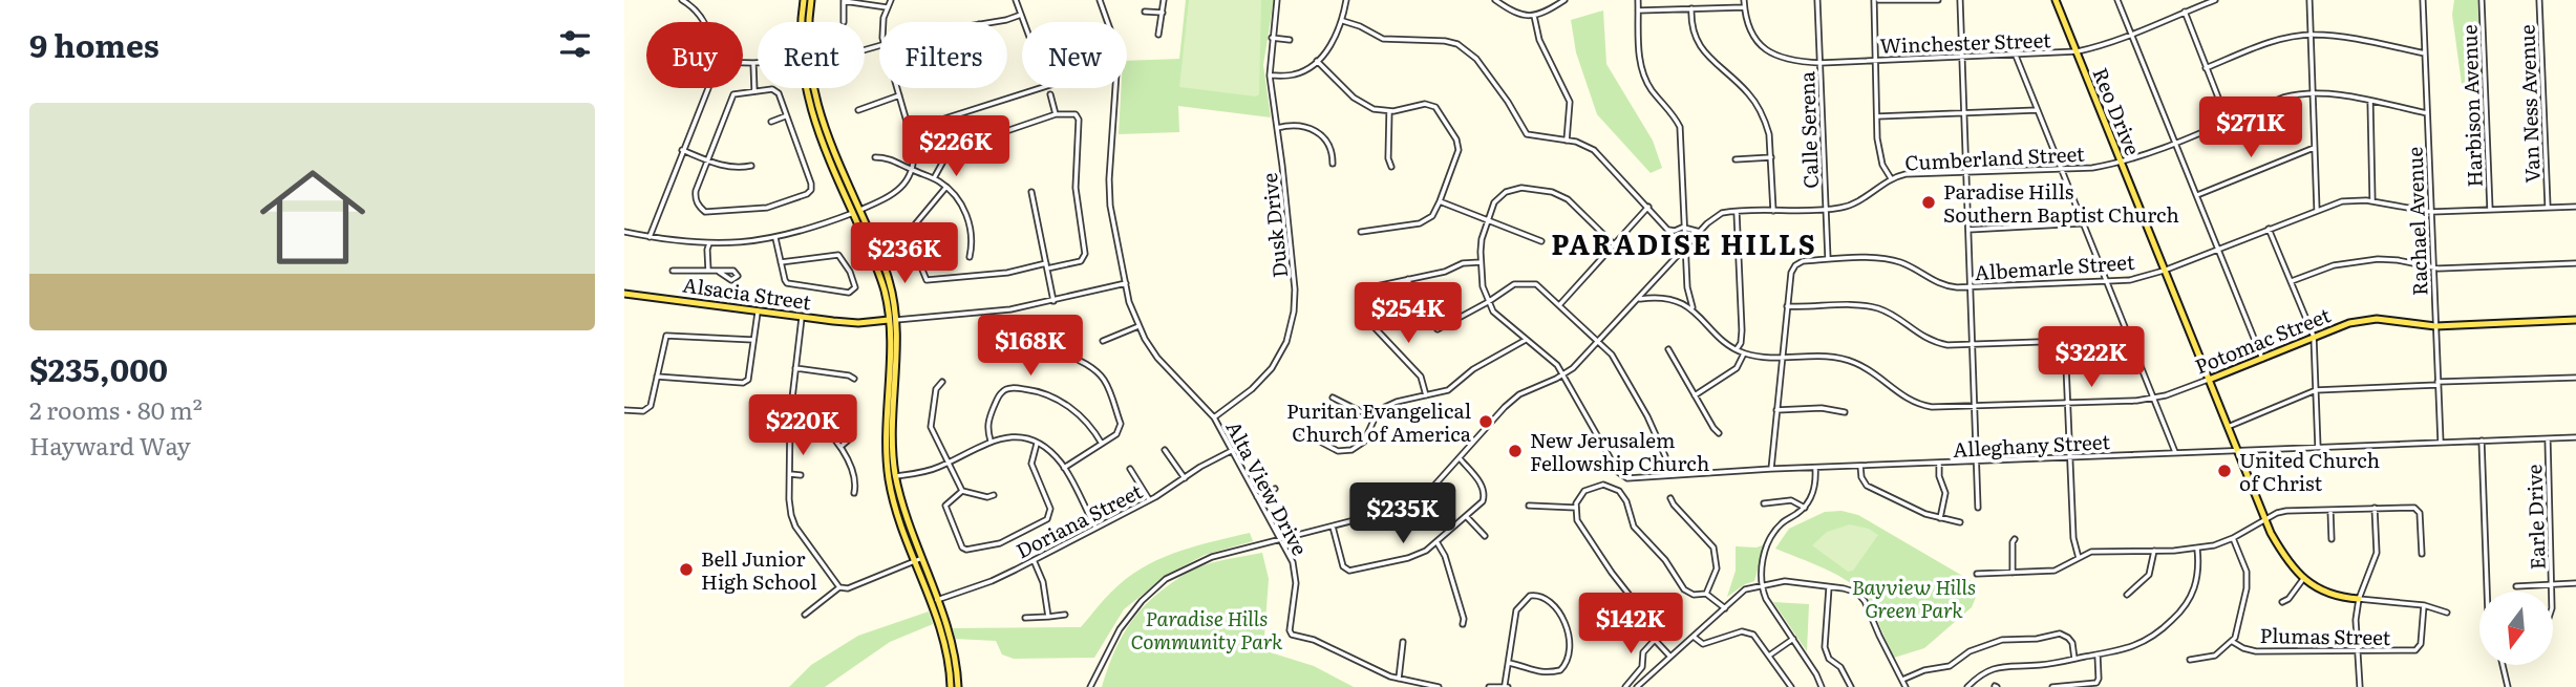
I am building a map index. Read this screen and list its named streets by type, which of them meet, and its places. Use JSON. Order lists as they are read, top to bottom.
{
  "streets": {
    "main road": ["Reo Drive", "Alsacia Street", "Potomac Street"],
    "street": [
      "Winchester Street",
      "Van Ness Avenue",
      "Harbison Avenue",
      "Calle Serena",
      "Cumberland Street",
      "Rachael Avenue",
      "Dusk Drive",
      "Albemarle Street",
      "Alleghany Street",
      "Alta View Drive",
      "Earle Drive",
      "Doriana Street",
      "Plumas Street"
    ]
  },
  "crossings": [
    ["Winchester Street", "Reo Drive"],
    ["Winchester Street", "Calle Serena"],
    ["Van Ness Avenue", "Albemarle Street"],
    ["Harbison Avenue", "Albemarle Street"],
    ["Reo Drive", "Cumberland Street"],
    ["Reo Drive", "Albemarle Street"],
    ["Reo Drive", "Potomac Street"],
    ["Reo Drive", "Alleghany Street"],
    ["Reo Drive", "Plumas Street"],
    ["Calle Serena", "Cumberland Street"],
    ["Calle Serena", "Albemarle Street"],
    ["Cumberland Street", "Rachael Avenue"],
    ["Rachael Avenue", "Albemarle Street"],
    ["Rachael Avenue", "Potomac Street"],
    ["Rachael Avenue", "Alleghany Street"],
    ["Dusk Drive", "Alta View Drive"],
    ["Alsacia Street", "Alta View Drive"],
    ["Alleghany Street", "Earle Drive"],
    ["Alta View Drive", "Doriana Street"]
  ],
  "districts": ["PARADISE HILLS"],
  "parks": ["Bayview Hills Green Park", "Paradise Hills Community Park"],
  "places": [
    "Paradise Hills Southern Baptist Church",
    "Puritan Evangelical Church of America",
    "New Jerusalem Fellowship Church",
    "United Church of Christ",
    "Bell Junior High School"
  ],
  "north": "bottom",
  "page": {
    "heading": "9 homes",
    "chip": [
      "Buy",
      "Rent",
      "Filters",
      "New"
    ],
    "list": [
      {
        "name": "$235,000",
        "note": "2 rooms · 80 m² · Hayward Way"
      }
    ],
    "price": [
      "$271K",
      "$226K",
      "$236K",
      "$254K",
      "$168K",
      "$322K",
      "$220K",
      "$235K",
      "$142K"
    ]
  }
}
